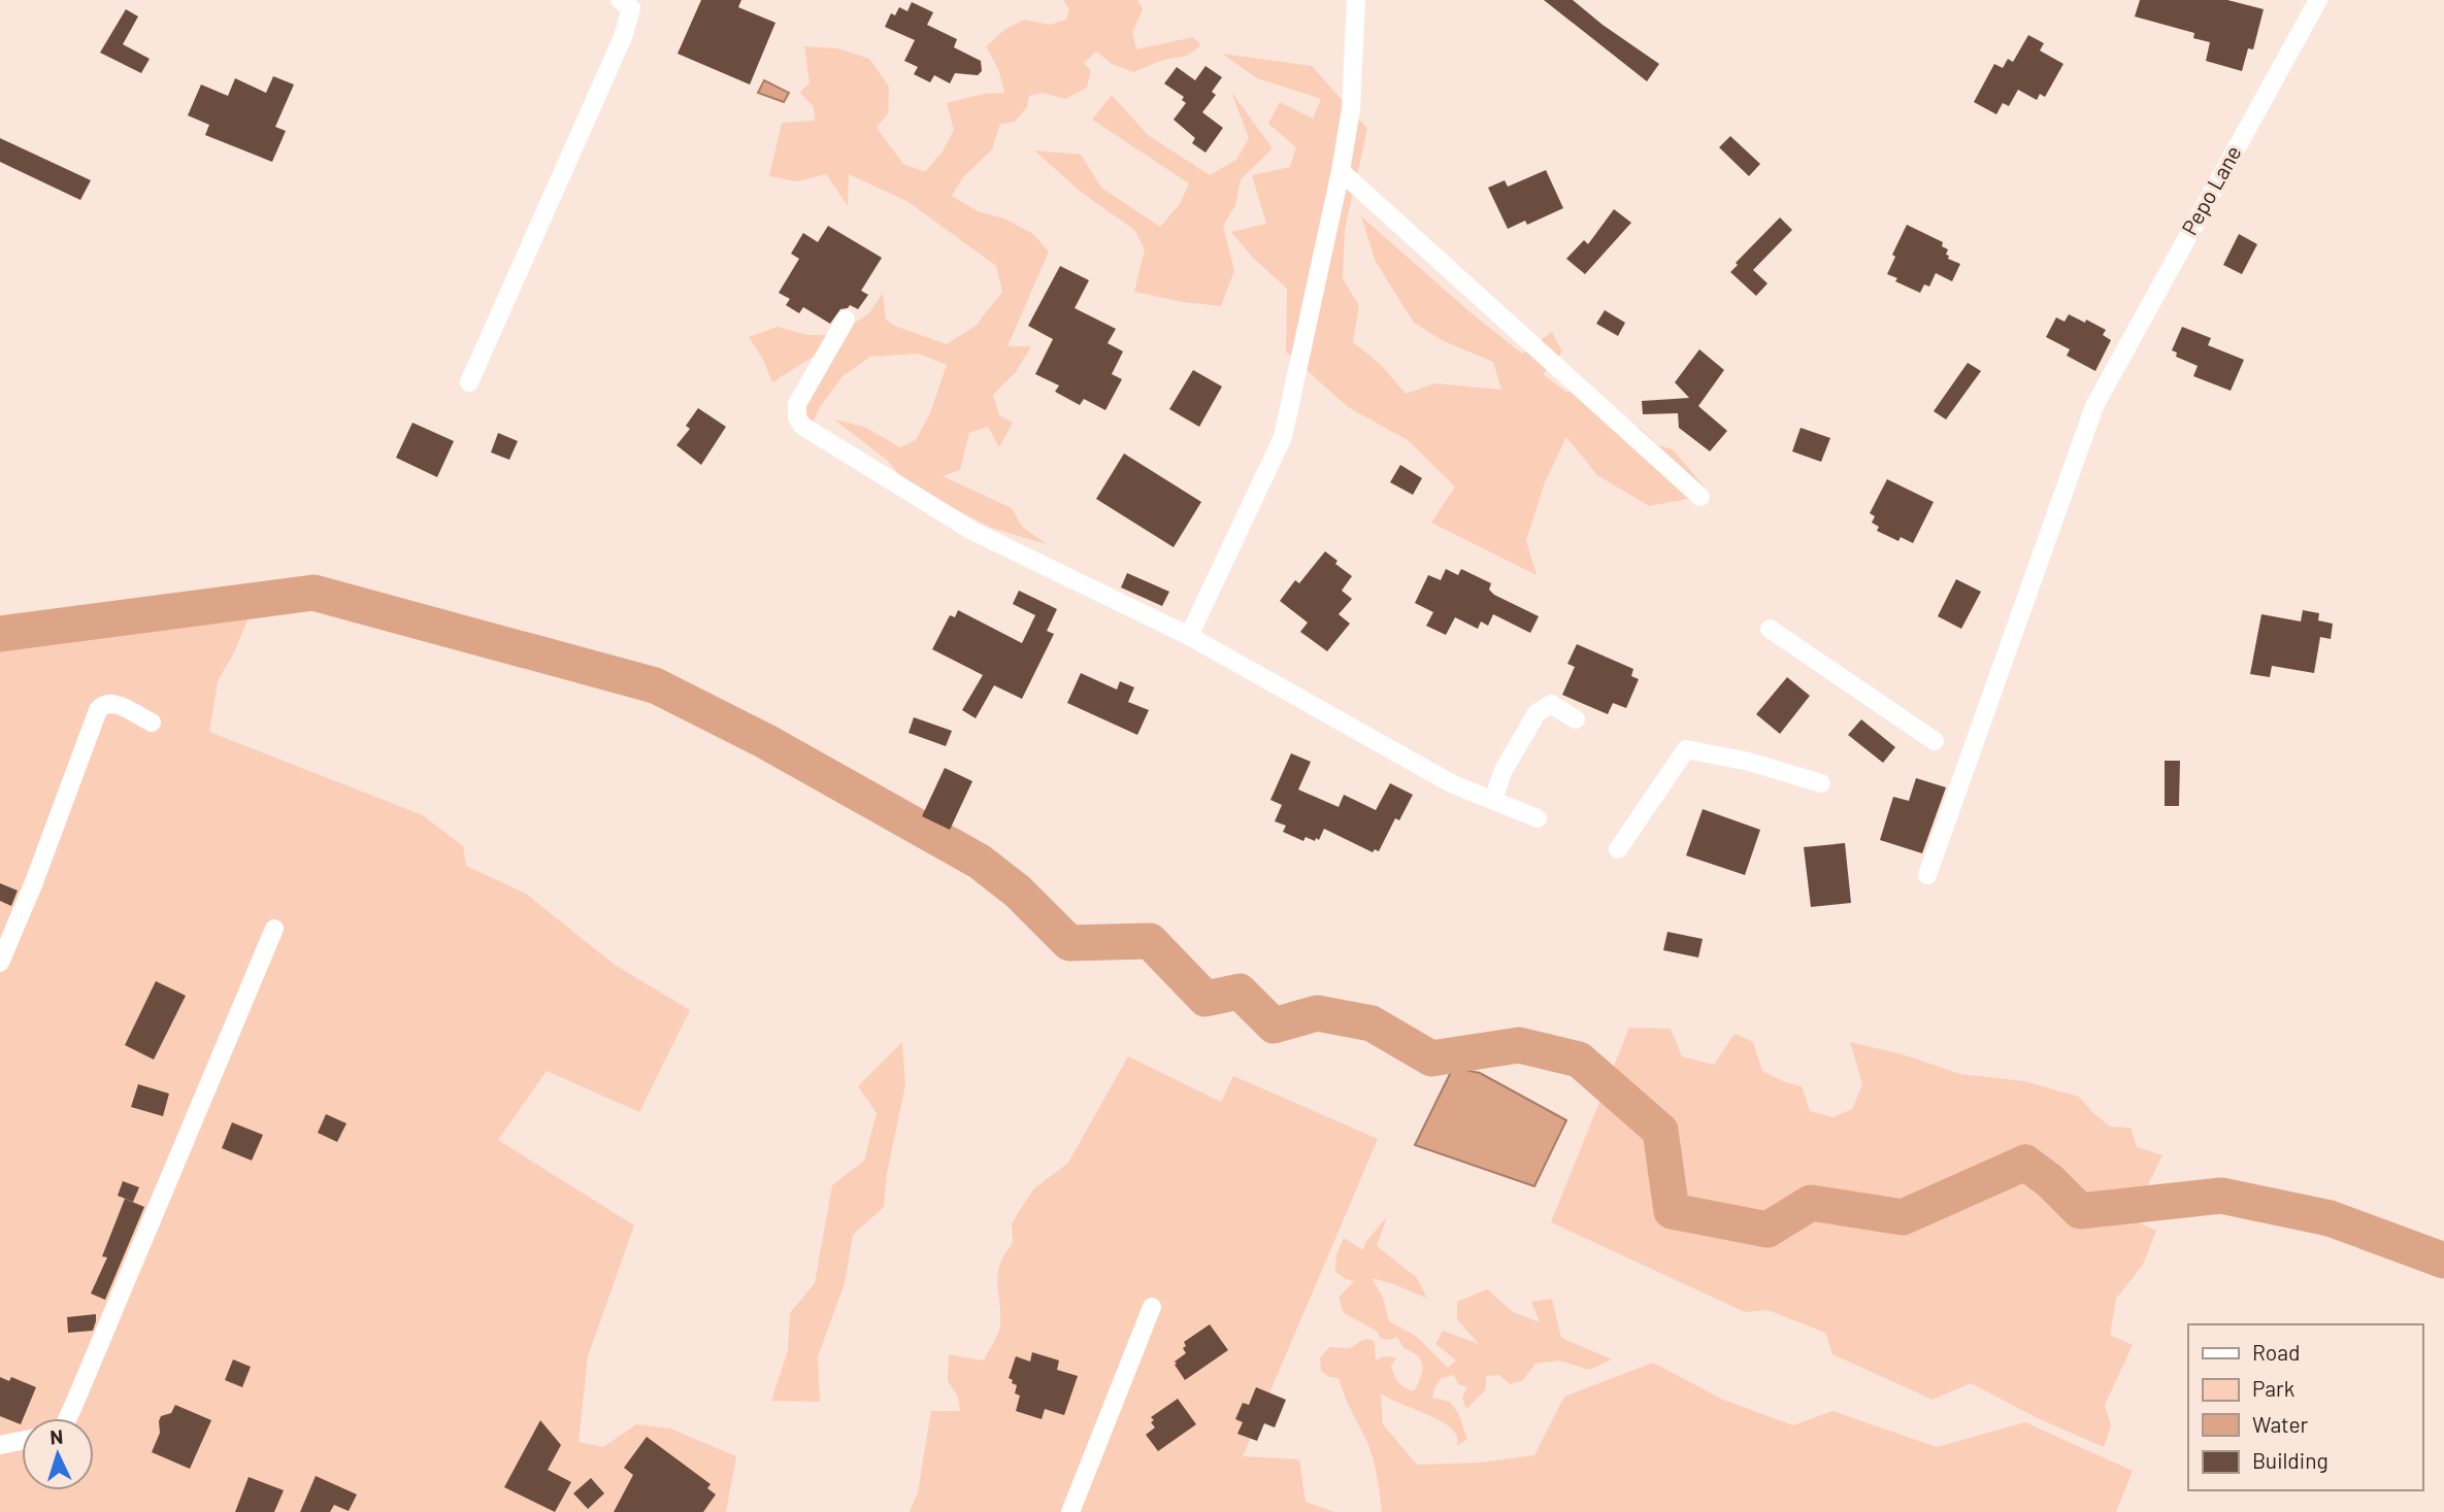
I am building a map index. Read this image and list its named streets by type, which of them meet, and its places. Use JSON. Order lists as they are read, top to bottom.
{
  "streets": {
    "street": ["Pepo Lane"]
  },
  "legend": [
    "Road",
    "Park",
    "Water",
    "Building"
  ],
  "north": "top"
}
